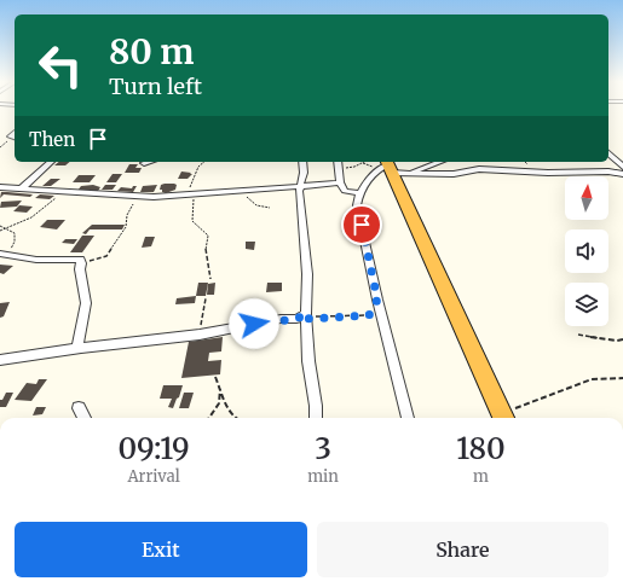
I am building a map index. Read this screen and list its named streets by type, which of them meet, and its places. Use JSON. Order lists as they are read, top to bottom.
{
  "north": "top",
  "page": {
    "turn": ["80 m", "Turn left"],
    "then": "Then",
    "eta": [
      "09:19",
      "Arrival",
      "3",
      "min",
      "180",
      "m"
    ],
    "buttons": ["Exit", "Share"]
  }
}
